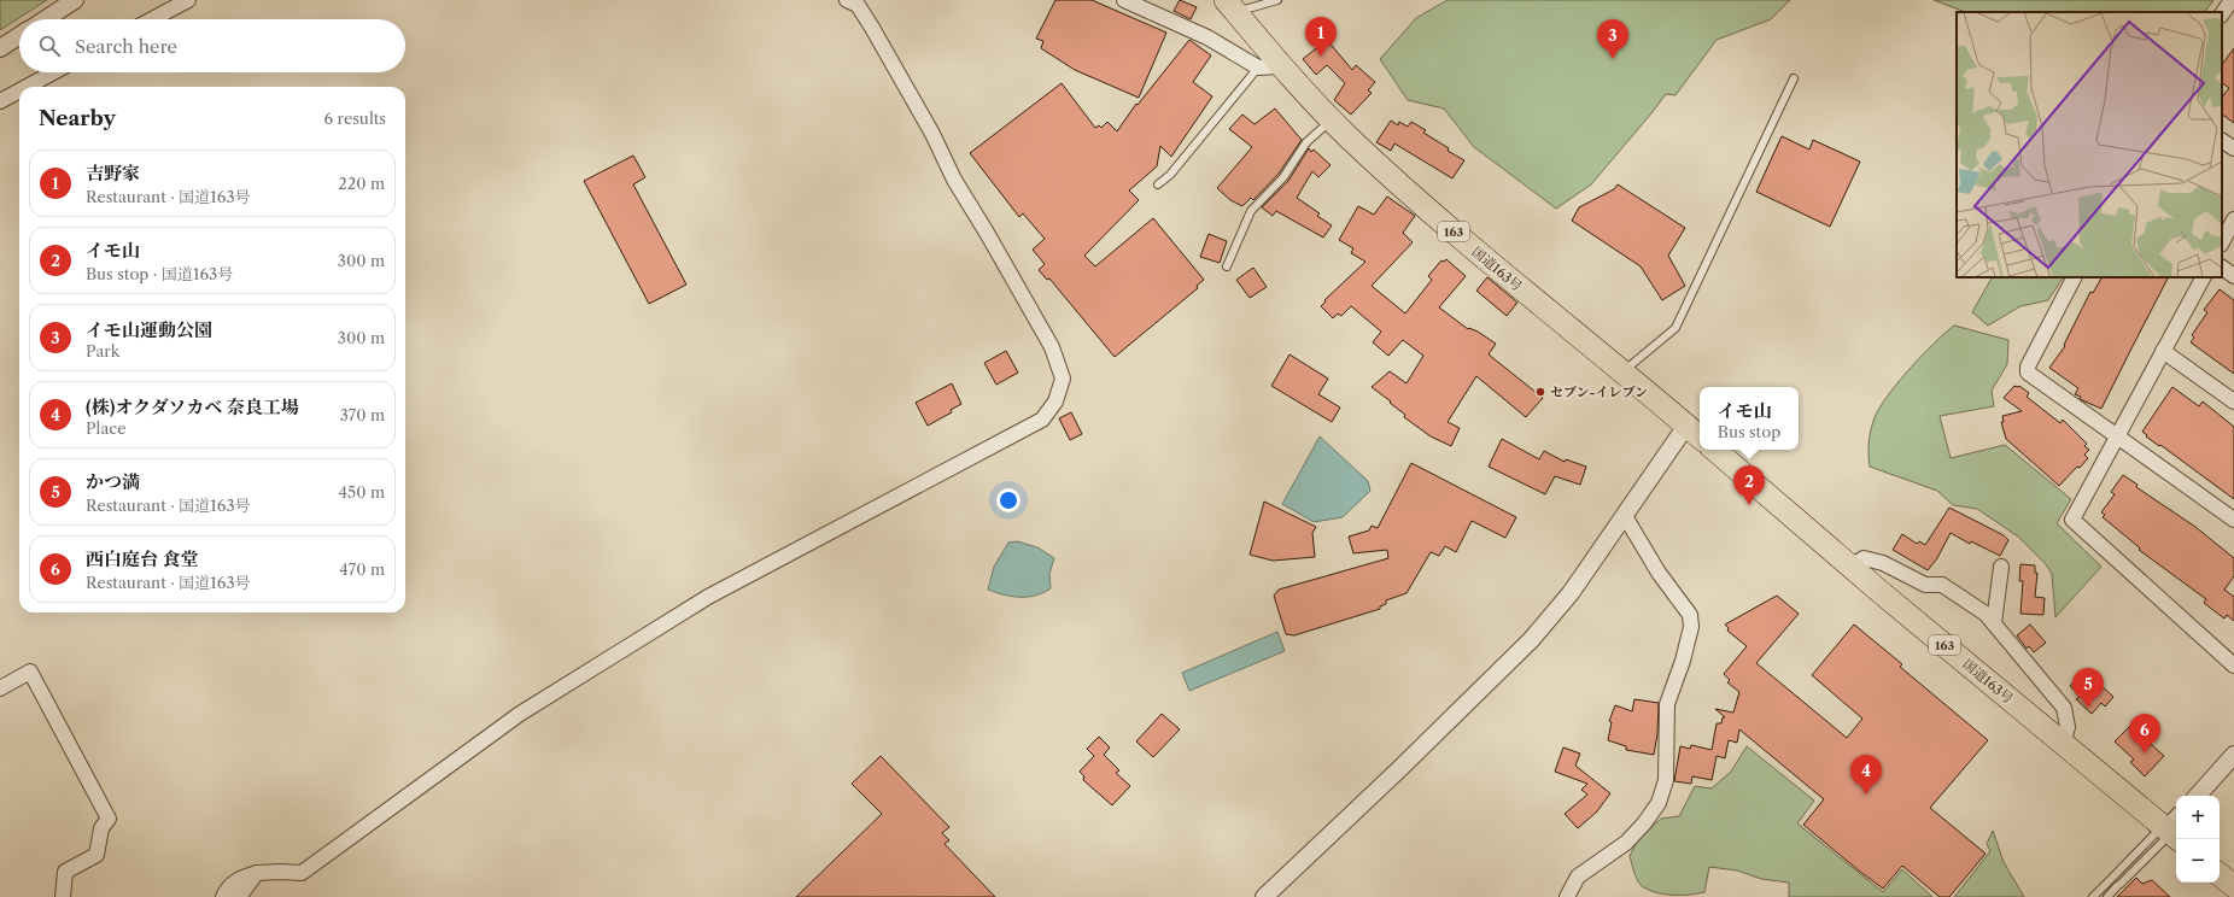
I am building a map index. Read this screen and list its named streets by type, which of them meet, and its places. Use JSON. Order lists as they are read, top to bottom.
{
  "streets": {
    "highway": ["163", "国道163号"]
  },
  "places": ["セブン-イレブン"],
  "page": {
    "pins": [
      "1",
      "3",
      "2",
      "5",
      "6",
      "4"
    ],
    "search": "Search here",
    "heading": ["Nearby", "6 results"],
    "list": [
      {
        "mark": "1",
        "name": "吉野家",
        "note": "Restaurant · 国道163号",
        "value": "220 m"
      },
      {
        "mark": "2",
        "name": "イモ山",
        "note": "Bus stop · 国道163号",
        "value": "300 m"
      },
      {
        "mark": "3",
        "name": "イモ山運動公園",
        "note": "Park",
        "value": "300 m"
      },
      {
        "mark": "4",
        "name": "(株)オクダソカベ 奈良工場",
        "note": "Place",
        "value": "370 m"
      },
      {
        "mark": "5",
        "name": "かつ満",
        "note": "Restaurant · 国道163号",
        "value": "450 m"
      },
      {
        "mark": "6",
        "name": "西白庭台 食堂",
        "note": "Restaurant · 国道163号",
        "value": "470 m"
      }
    ],
    "popup": ["イモ山", "Bus stop"],
    "map_buttons": ["+", "−"]
  }
}
